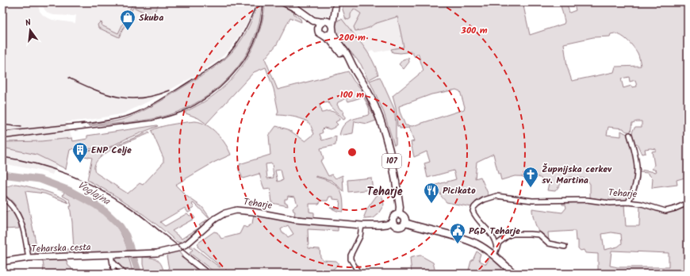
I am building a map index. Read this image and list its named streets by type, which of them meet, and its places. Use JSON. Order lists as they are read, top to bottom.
{
  "streets": {
    "main road": ["107"],
    "street": ["Teharje", "Teharska cesta"]
  },
  "crossings": [
    ["107", "Teharje"],
    ["Teharje", "Teharska cesta"]
  ],
  "districts": ["Teharje"],
  "water": ["Voglajna"],
  "places": {
    "shop": ["Skuba"],
    "building": ["ENP Celje"],
    "church": ["Župnijska cerkev sv. Martina"],
    "restaurant": ["Picikato"],
    "public building": ["PGD Teharje"]
  },
  "north": "top",
  "rings": ["300 m", "200 m", "100 m"]
}
